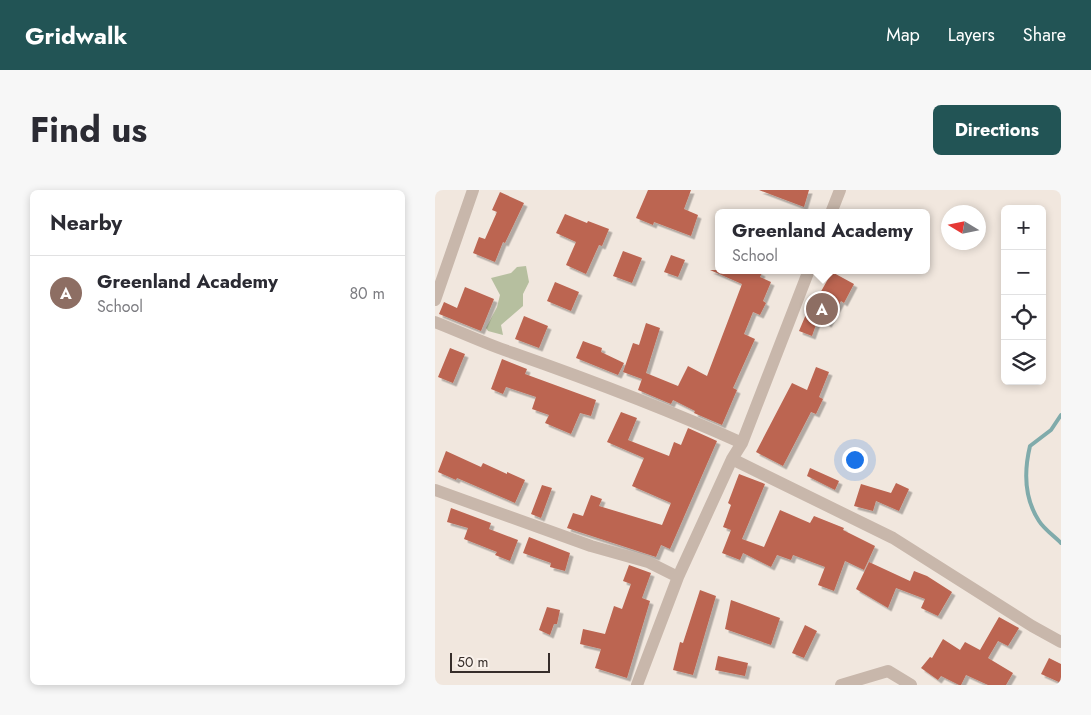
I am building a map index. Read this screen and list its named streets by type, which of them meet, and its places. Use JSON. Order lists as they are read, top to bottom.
{
  "scale_bar": "50 m",
  "north": "left",
  "page": {
    "header": "Gridwalk",
    "nav": ["Map", "Layers", "Share"],
    "title": "Find us",
    "buttons": "Directions",
    "heading": "Nearby",
    "map_buttons": ["+", "−"],
    "popup": ["Greenland Academy", "School"],
    "list": [
      {
        "mark": "A",
        "name": "Greenland Academy",
        "note": "School",
        "value": "80 m"
      }
    ],
    "pins": "A",
    "scale": "50 m"
  }
}
